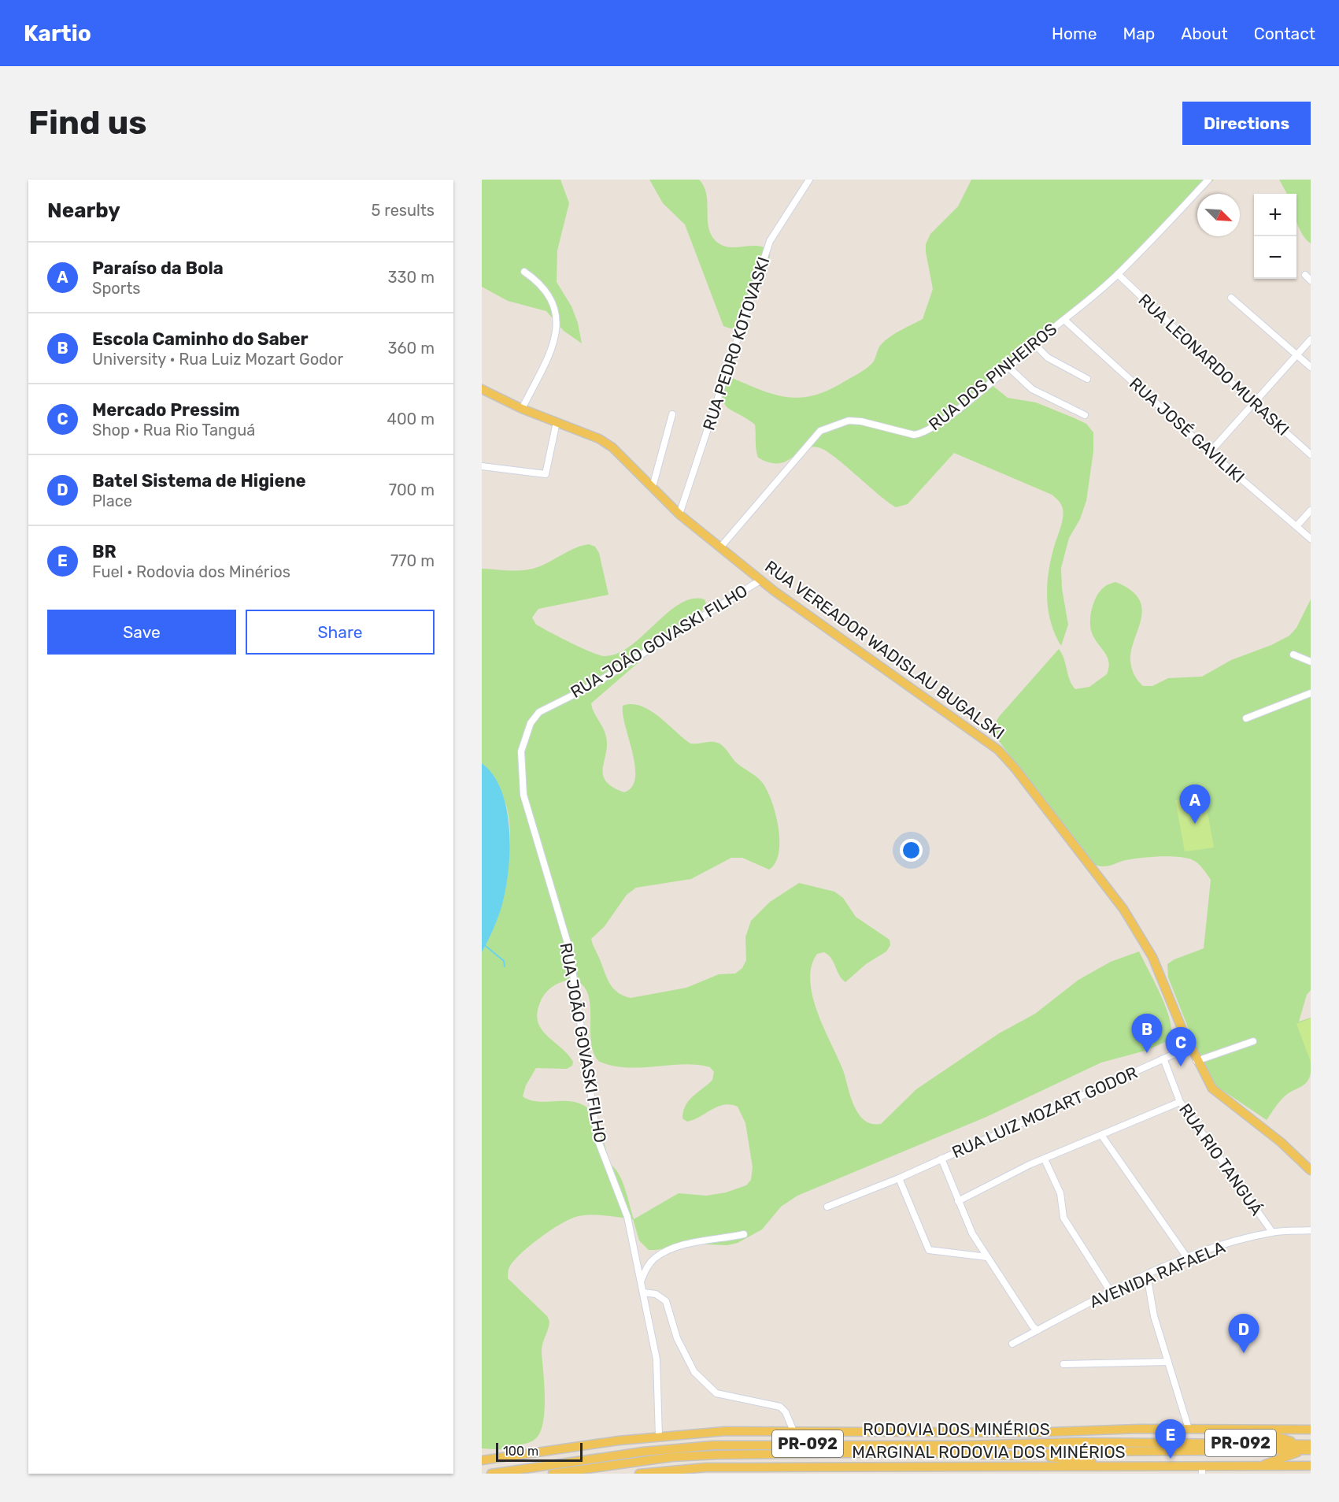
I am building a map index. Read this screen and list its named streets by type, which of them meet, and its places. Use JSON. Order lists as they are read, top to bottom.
{
  "streets": {
    "main road": [
      "RUA VEREADOR WADISLAU BUGALSKI",
      "RODOVIA DOS MINÉRIOS",
      "PR-092",
      "MARGINAL RODOVIA DOS MINÉRIOS"
    ],
    "street": [
      "RUA PEDRO KOTOVASKI",
      "RUA LEONARDO MURASKI",
      "RUA DOS PINHEIROS",
      "RUA JOSÉ GAVILIKI",
      "RUA JOÃO GOVASKI FILHO",
      "RUA LUIZ MOZART GODOR",
      "RUA RIO TANGUÁ",
      "AVENIDA RAFAELA"
    ]
  },
  "crossings": [
    ["RUA PEDRO KOTOVASKI", "RUA VEREADOR WADISLAU BUGALSKI"],
    ["RUA LEONARDO MURASKI", "RUA DOS PINHEIROS"],
    ["RUA DOS PINHEIROS", "RUA JOSÉ GAVILIKI"],
    ["RUA DOS PINHEIROS", "RUA VEREADOR WADISLAU BUGALSKI"],
    ["RUA JOÃO GOVASKI FILHO", "RUA VEREADOR WADISLAU BUGALSKI"],
    ["RUA JOÃO GOVASKI FILHO", "MARGINAL RODOVIA DOS MINÉRIOS"],
    ["RUA VEREADOR WADISLAU BUGALSKI", "RUA LUIZ MOZART GODOR"],
    ["RUA LUIZ MOZART GODOR", "RUA RIO TANGUÁ"],
    ["RUA RIO TANGUÁ", "AVENIDA RAFAELA"]
  ],
  "scale_bar": "100 m",
  "north": "bottom right",
  "page": {
    "header": "Kartio",
    "nav": [
      "Home",
      "Map",
      "About",
      "Contact"
    ],
    "buttons": [
      "Directions",
      ["Save", "Share"]
    ],
    "title": "Find us",
    "heading": ["Nearby", "5 results"],
    "map_buttons": ["+", "−"],
    "list": [
      {
        "mark": "A",
        "name": "Paraíso da Bola",
        "note": "Sports",
        "value": "330 m"
      },
      {
        "mark": "B",
        "name": "Escola Caminho do Saber",
        "note": "University · Rua Luiz Mozart Godor",
        "value": "360 m"
      },
      {
        "mark": "C",
        "name": "Mercado Pressim",
        "note": "Shop · Rua Rio Tanguá",
        "value": "400 m"
      },
      {
        "mark": "D",
        "name": "Batel Sistema de Higiene",
        "note": "Place",
        "value": "700 m"
      },
      {
        "mark": "E",
        "name": "BR",
        "note": "Fuel · Rodovia dos Minérios",
        "value": "770 m"
      }
    ],
    "pins": [
      "A",
      "B",
      "C",
      "D",
      "E"
    ],
    "scale": "100 m"
  }
}
